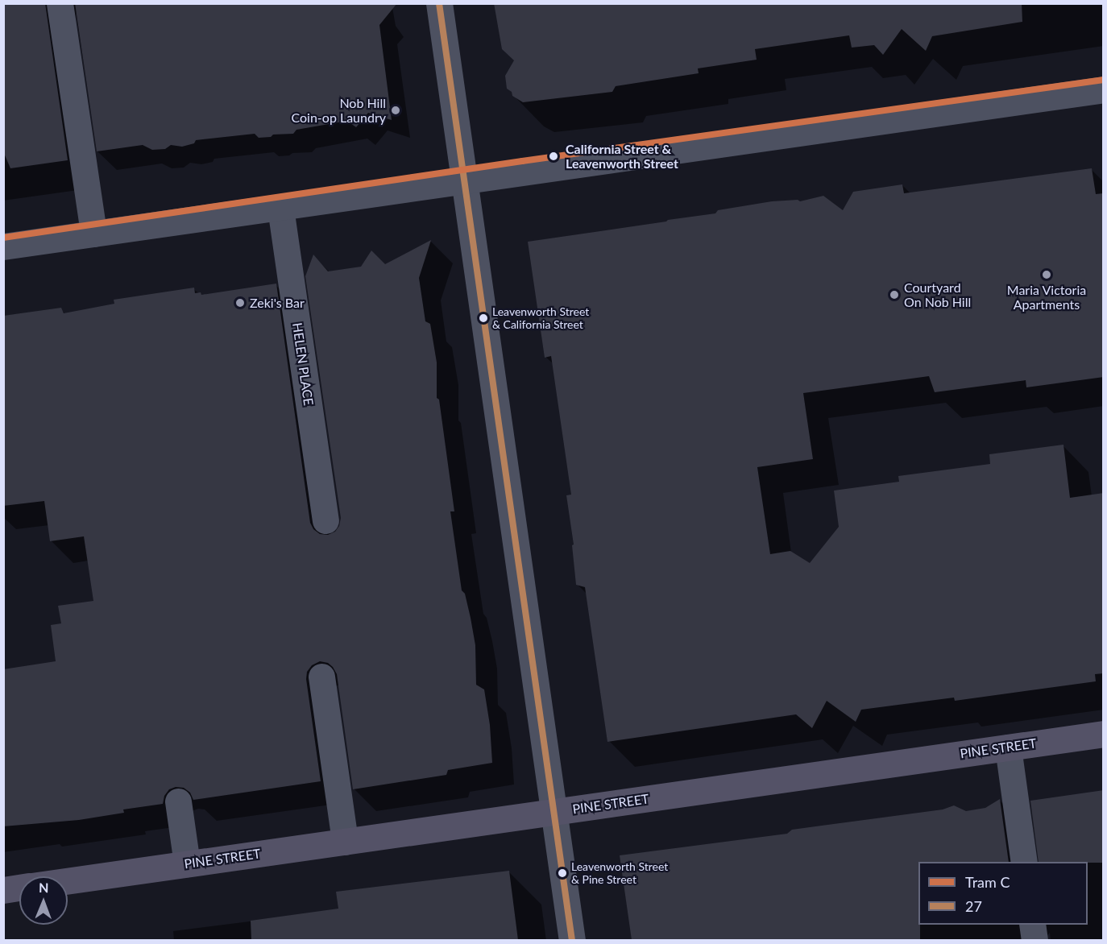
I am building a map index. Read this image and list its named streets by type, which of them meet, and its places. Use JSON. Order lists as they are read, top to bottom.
{
  "streets": {
    "main road": ["PINE STREET"],
    "street": ["HELEN PLACE"]
  },
  "places": [
    "Nob Hill Coin-op Laundry",
    "California Street & Leavenworth Street",
    "Maria Victoria Apartments",
    "Courtyard On Nob Hill",
    "Zeki's Bar",
    "Leavenworth Street & California Street",
    "Leavenworth Street & Pine Street"
  ],
  "lines": ["transit line 27", "tram line C"],
  "legend": ["Tram C", "27"],
  "north": "top"
}
